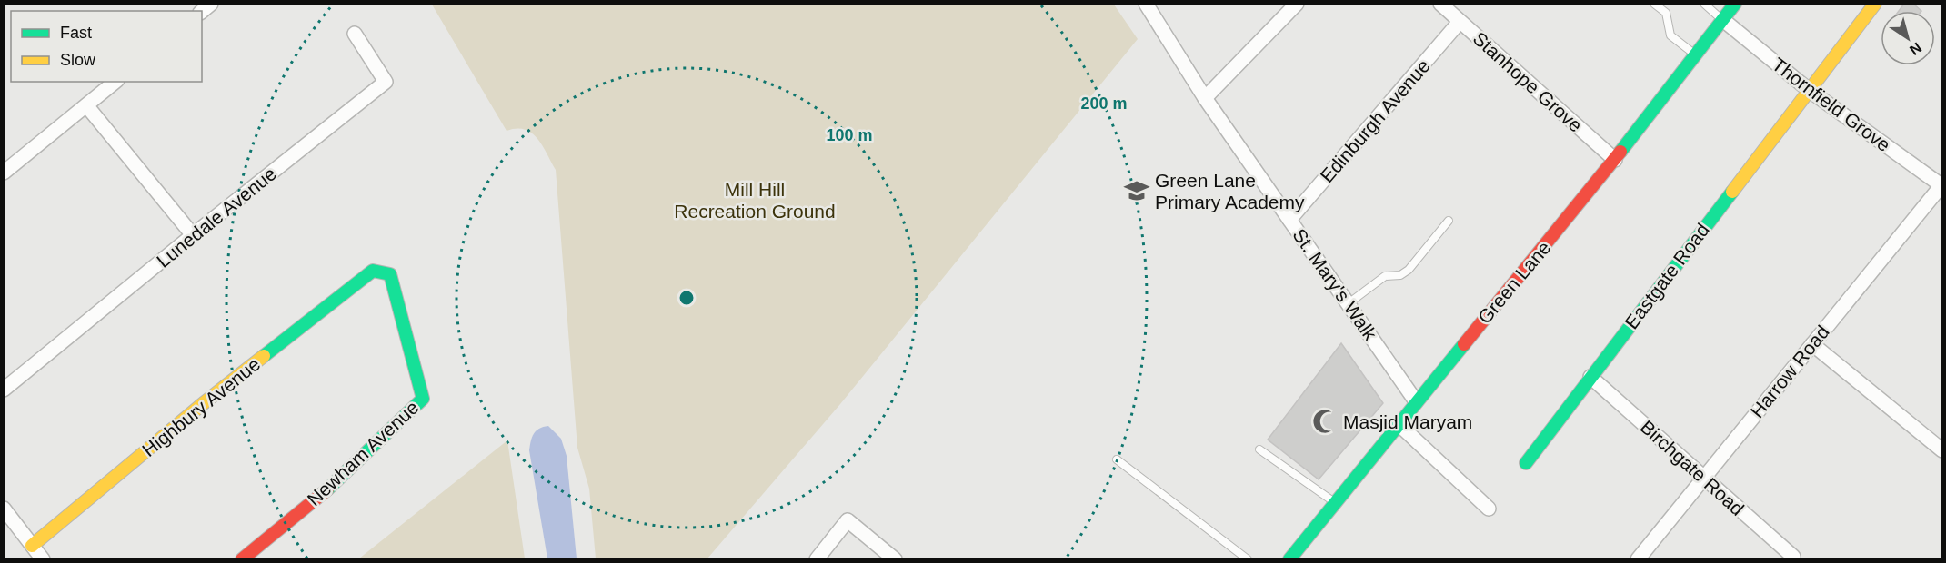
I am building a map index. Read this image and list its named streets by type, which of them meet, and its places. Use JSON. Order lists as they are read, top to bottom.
{
  "streets": {
    "street": [
      "Stanhope Grove",
      "Thornfield Grove",
      "Edinburgh Avenue",
      "Lunedale Avenue",
      "Eastgate Road",
      "Green Lane",
      "St. Mary's Walk",
      "Harrow Road",
      "Highbury Avenue",
      "Newham Avenue",
      "Birchgate Road"
    ]
  },
  "crossings": [
    ["Stanhope Grove", "Edinburgh Avenue"],
    ["Stanhope Grove", "Green Lane"],
    ["Thornfield Grove", "Eastgate Road"],
    ["Thornfield Grove", "Green Lane"],
    ["Thornfield Grove", "Harrow Road"],
    ["Edinburgh Avenue", "St. Mary's Walk"],
    ["Eastgate Road", "Birchgate Road"],
    ["Green Lane", "St. Mary's Walk"],
    ["Harrow Road", "Birchgate Road"],
    ["Highbury Avenue", "Newham Avenue"]
  ],
  "parks": ["Mill Hill Recreation Ground"],
  "places": {
    "school or university": ["Green Lane Primary Academy"],
    "mosque": ["Masjid Maryam"]
  },
  "legend": ["Fast", "Slow"],
  "north": "bottom right",
  "rings": ["200 m", "100 m"]
}
